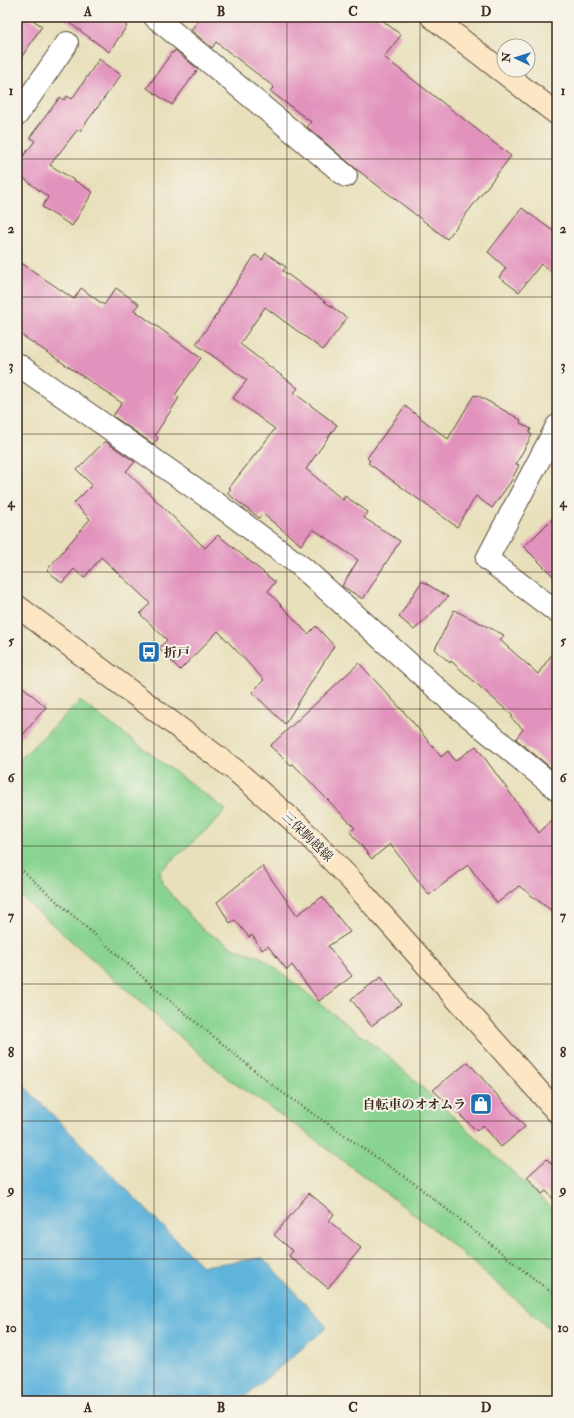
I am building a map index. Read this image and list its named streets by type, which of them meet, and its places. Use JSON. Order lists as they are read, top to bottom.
{
  "streets": {
    "main road": ["三保駒越線"]
  },
  "places": {
    "bus stop": ["折戸"],
    "shop": ["自転車のオオムラ"]
  },
  "north": "left",
  "grid": {
    "columns": [
      "A",
      "B",
      "C",
      "D"
    ],
    "rows": [
      "1",
      "2",
      "3",
      "4",
      "5",
      "6",
      "7",
      "8",
      "9",
      "10"
    ]
  }
}
